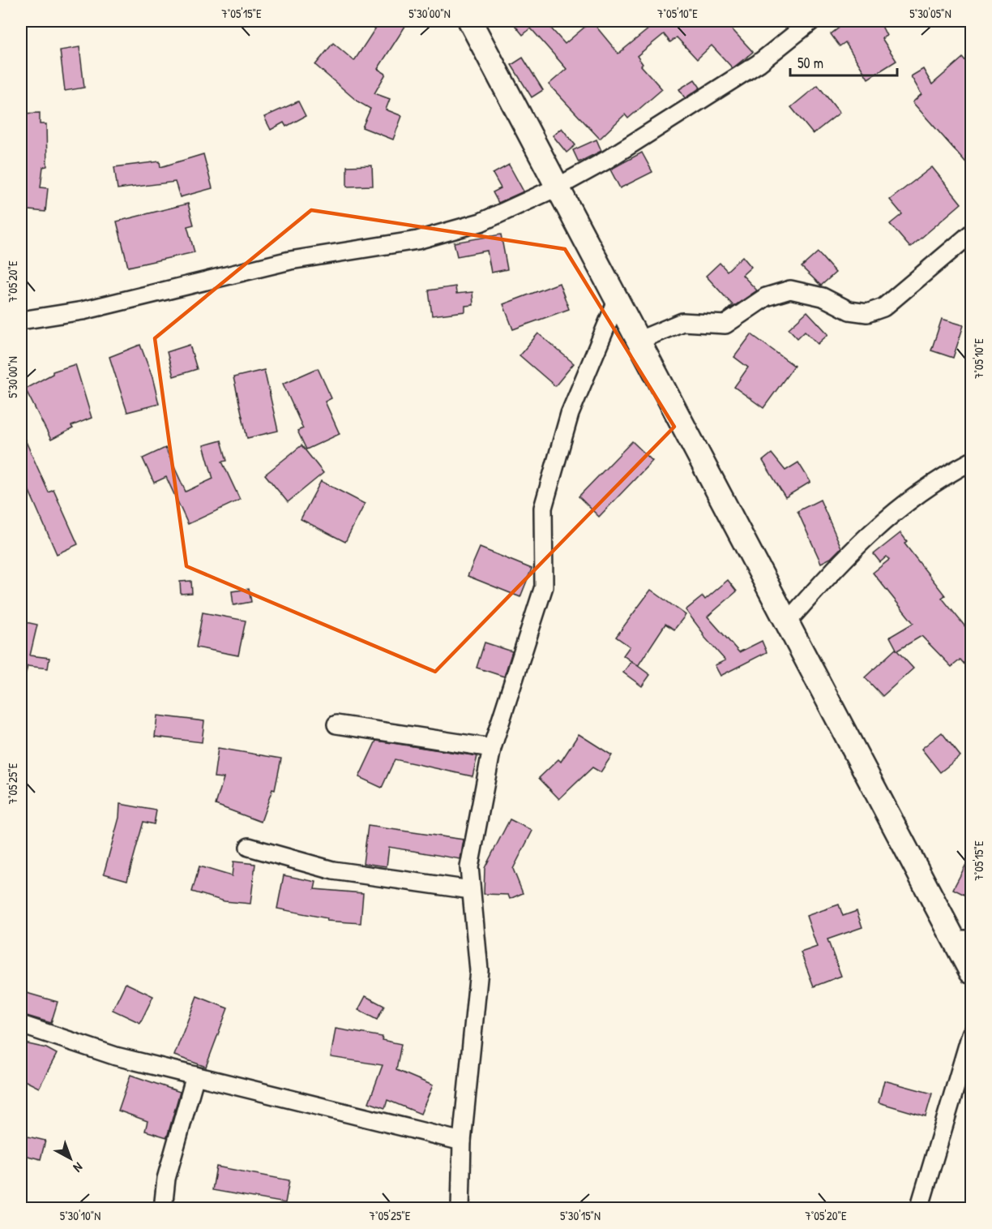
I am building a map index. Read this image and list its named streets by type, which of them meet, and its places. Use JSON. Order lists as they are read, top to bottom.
{
  "scale_bar": "50 m",
  "north": "bottom right",
  "coordinates": [
    "7°05'15\"E",
    "5°30'00\"N",
    "7°05'10\"E",
    "5°30'05\"N",
    "7°05'20\"E",
    "7°05'25\"E",
    "5°30'10\"N",
    "5°30'15\"N"
  ]
}
